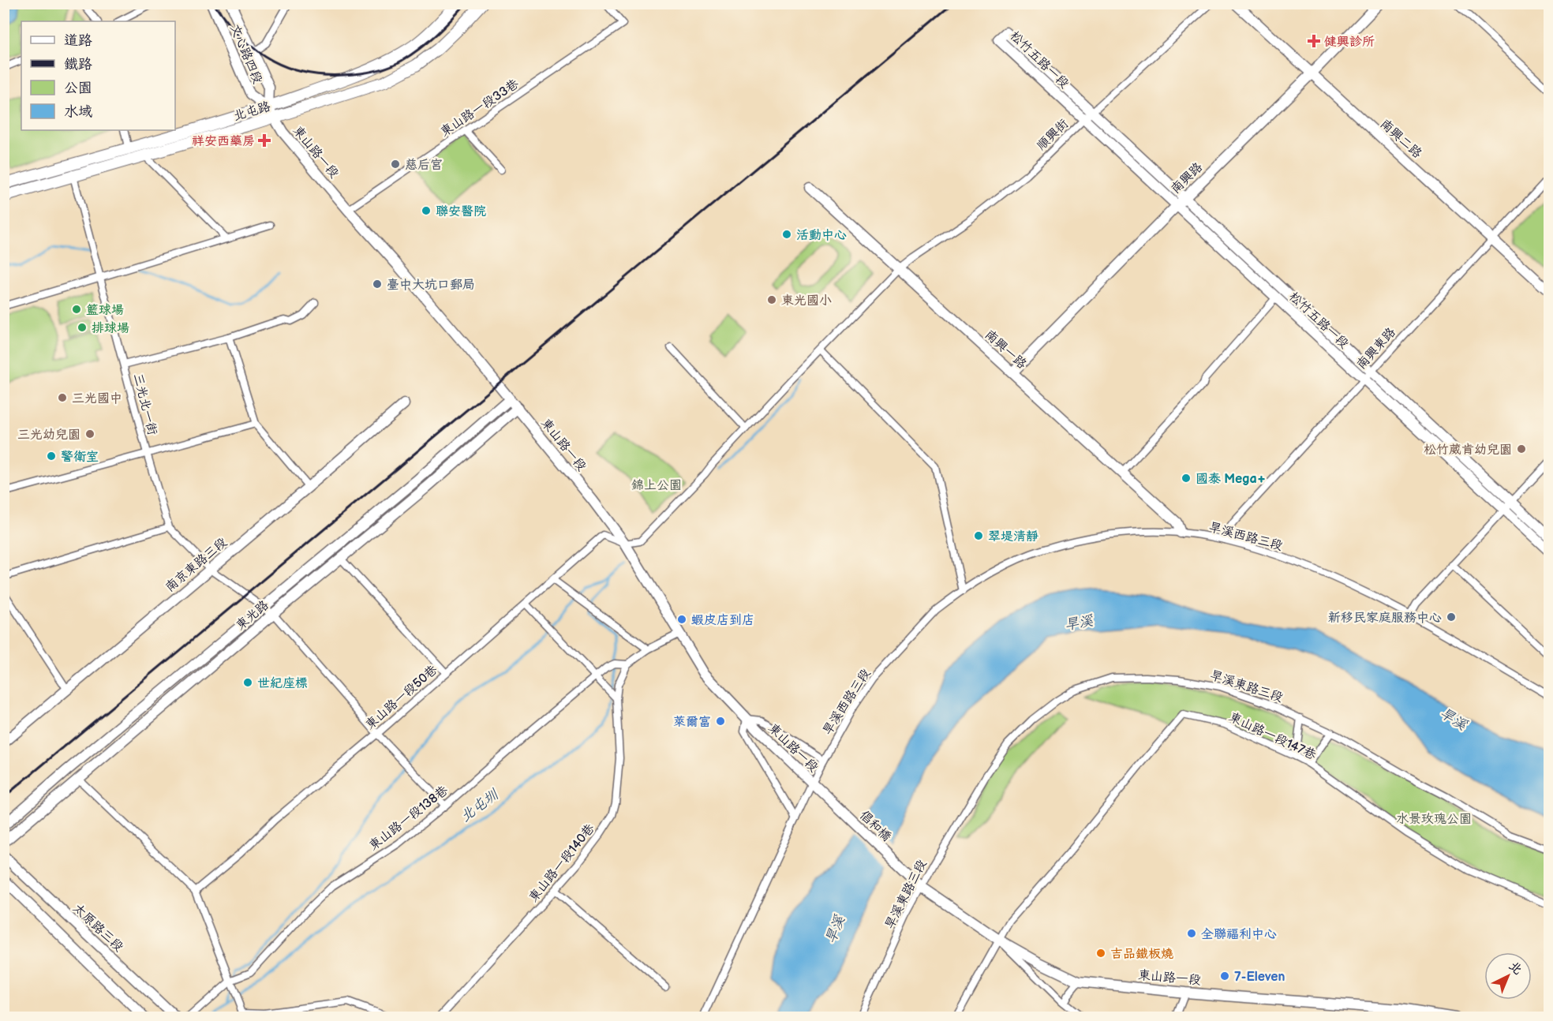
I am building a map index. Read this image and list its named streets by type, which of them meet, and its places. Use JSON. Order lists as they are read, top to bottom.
{
  "streets": {
    "main road": ["北屯路"],
    "street": [
      "文心路四段",
      "松竹五路一段",
      "東山路一段33巷",
      "順興街",
      "南興二路",
      "東山路一段",
      "南興路",
      "南興東路",
      "南興一路",
      "三光北一街",
      "旱溪西路三段",
      "南京東路三段",
      "東光路",
      "旱溪東路三段",
      "東山路一段50巷",
      "東山路一段147巷",
      "東山路一段138巷",
      "倡和橋",
      "東山路一段140巷",
      "太原路三段"
    ]
  },
  "crossings": [
    ["文心路四段", "北屯路"],
    ["文心路四段", "東山路一段"],
    ["松竹五路一段", "順興街"],
    ["松竹五路一段", "南興路"],
    ["松竹五路一段", "南興東路"],
    ["東山路一段33巷", "東山路一段"],
    ["北屯路", "東山路一段"],
    ["北屯路", "三光北一街"],
    ["順興街", "東山路一段"],
    ["順興街", "南興一路"],
    ["順興街", "東山路一段50巷"],
    ["南興二路", "南興路"],
    ["南興二路", "南興東路"],
    ["東山路一段", "旱溪西路三段"],
    ["東山路一段", "東光路"],
    ["東山路一段", "旱溪東路三段"],
    ["東山路一段", "東山路一段50巷"],
    ["東山路一段", "東山路一段147巷"],
    ["東山路一段", "倡和橋"],
    ["東山路一段", "東山路一段140巷"],
    ["南興路", "南興一路"],
    ["南興東路", "旱溪西路三段"],
    ["南興一路", "旱溪西路三段"],
    ["三光北一街", "南京東路三段"],
    ["三光北一街", "東光路"],
    ["三光北一街", "東山路一段50巷"],
    ["三光北一街", "東山路一段138巷"],
    ["東山路一段138巷", "東山路一段140巷"]
  ],
  "water": ["旱溪", "北屯圳"],
  "parks": ["錦上公園", "水景玫瑰公園"],
  "places": {
    "health": ["健興診所", "祥安西藥房"],
    "other": [
      "慈后宮",
      "聯安醫院",
      "活動中心",
      "臺中大坑口郵局",
      "東光國小",
      "籃球場",
      "排球場",
      "三光國中",
      "三光幼兒園",
      "松竹葳肯幼兒園",
      "警衛室",
      "國泰 Mega+",
      "翠堤清靜",
      "新移民家庭服務中心",
      "蝦皮店到店",
      "世紀座標",
      "萊爾富",
      "全聯福利中心",
      "吉品鐵板燒",
      "7-Eleven"
    ]
  },
  "legend": [
    "道路",
    "鐵路",
    "公園",
    "水域"
  ],
  "north": "top right"
}
